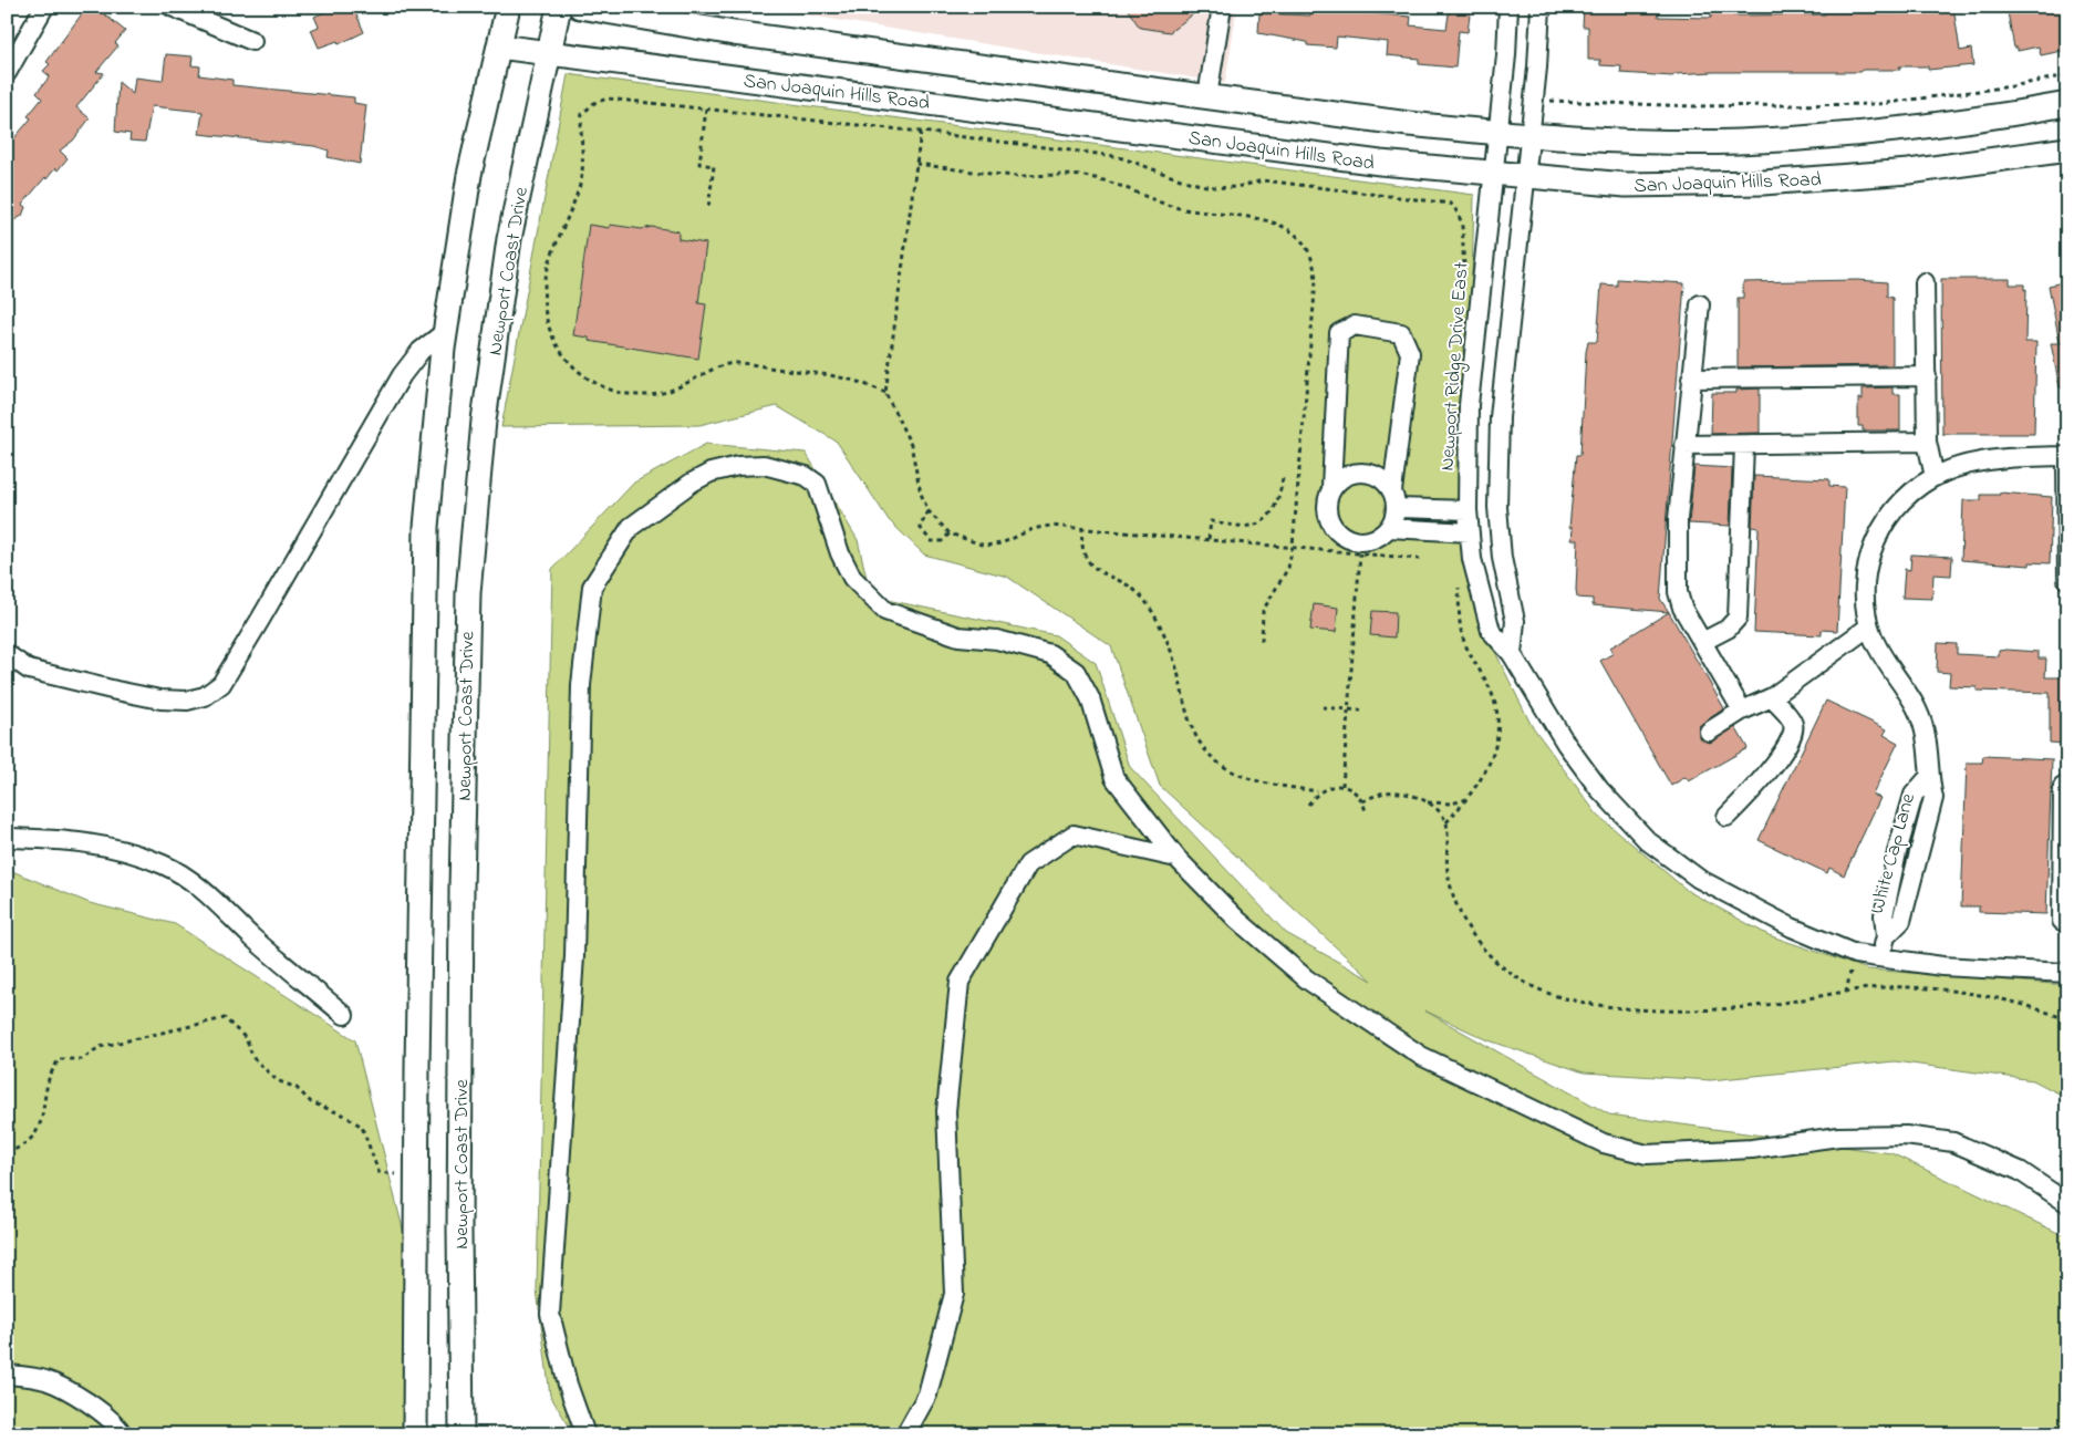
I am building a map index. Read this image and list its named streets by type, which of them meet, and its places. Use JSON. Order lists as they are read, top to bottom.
{
  "streets": {
    "main road": ["San Joaquin Hills Road", "Newport Coast Drive"],
    "street": ["Newport Ridge Drive East", "White Cap Lane"]
  },
  "crossings": [
    ["San Joaquin Hills Road", "Newport Coast Drive"],
    ["San Joaquin Hills Road", "Newport Ridge Drive East"],
    ["Newport Ridge Drive East", "White Cap Lane"]
  ]
}
